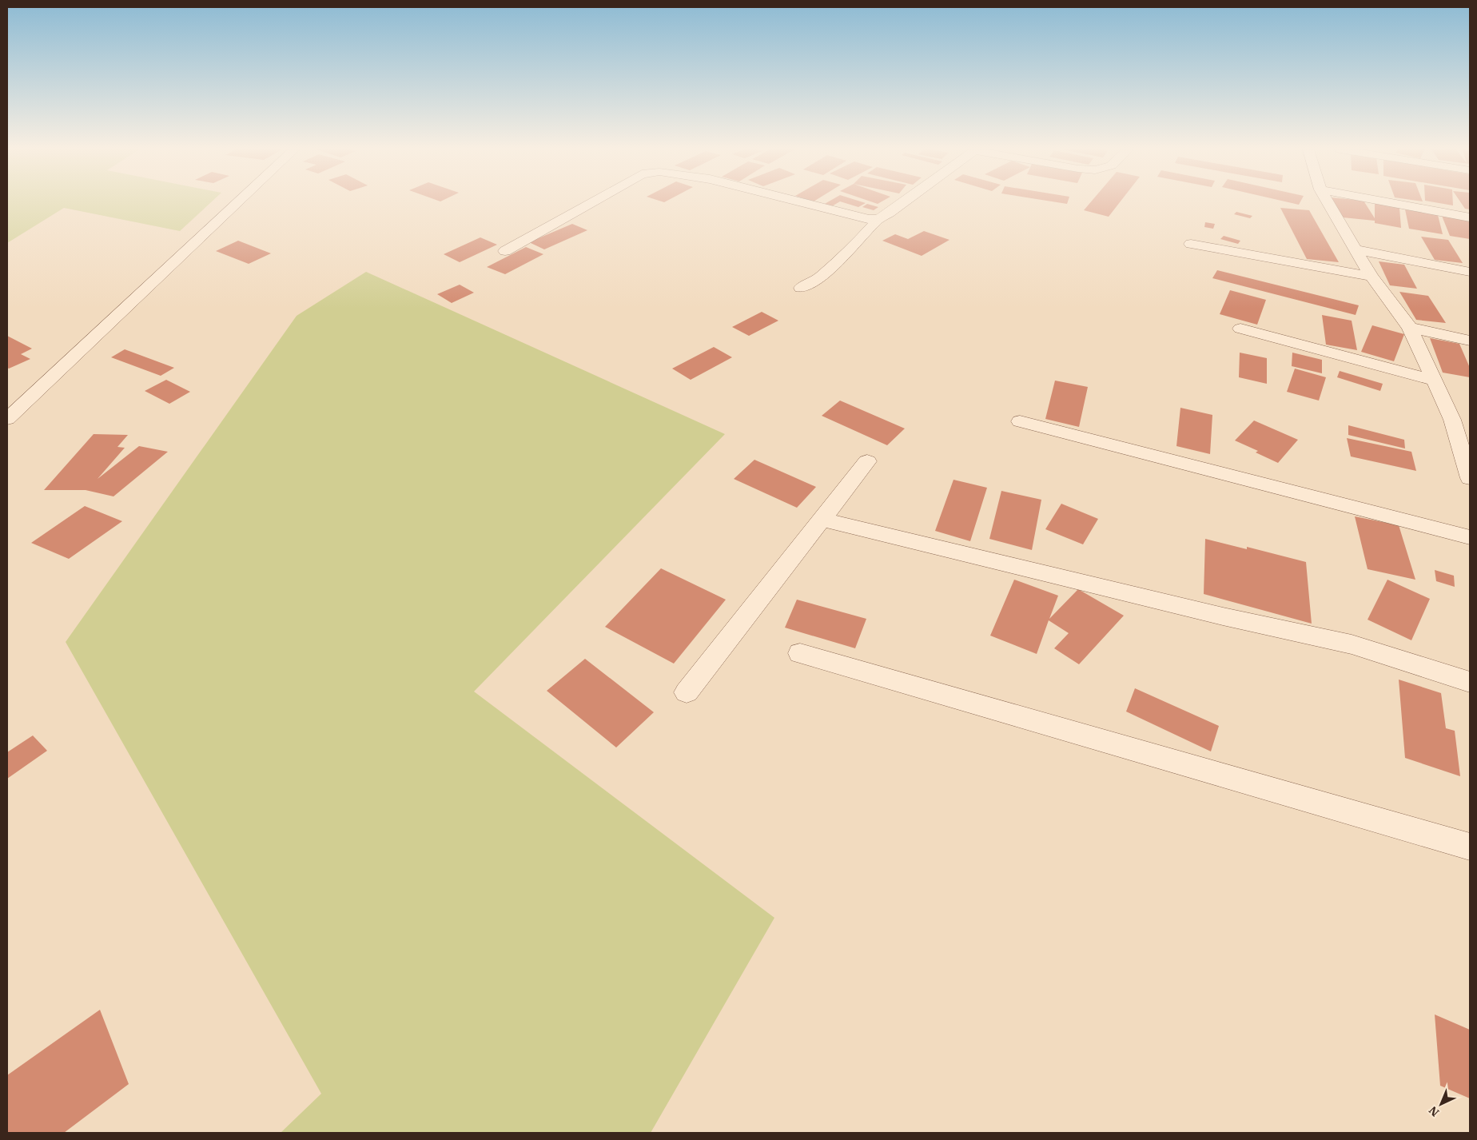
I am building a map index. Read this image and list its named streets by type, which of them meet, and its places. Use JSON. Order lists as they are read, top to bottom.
{
  "north": "bottom left"
}
